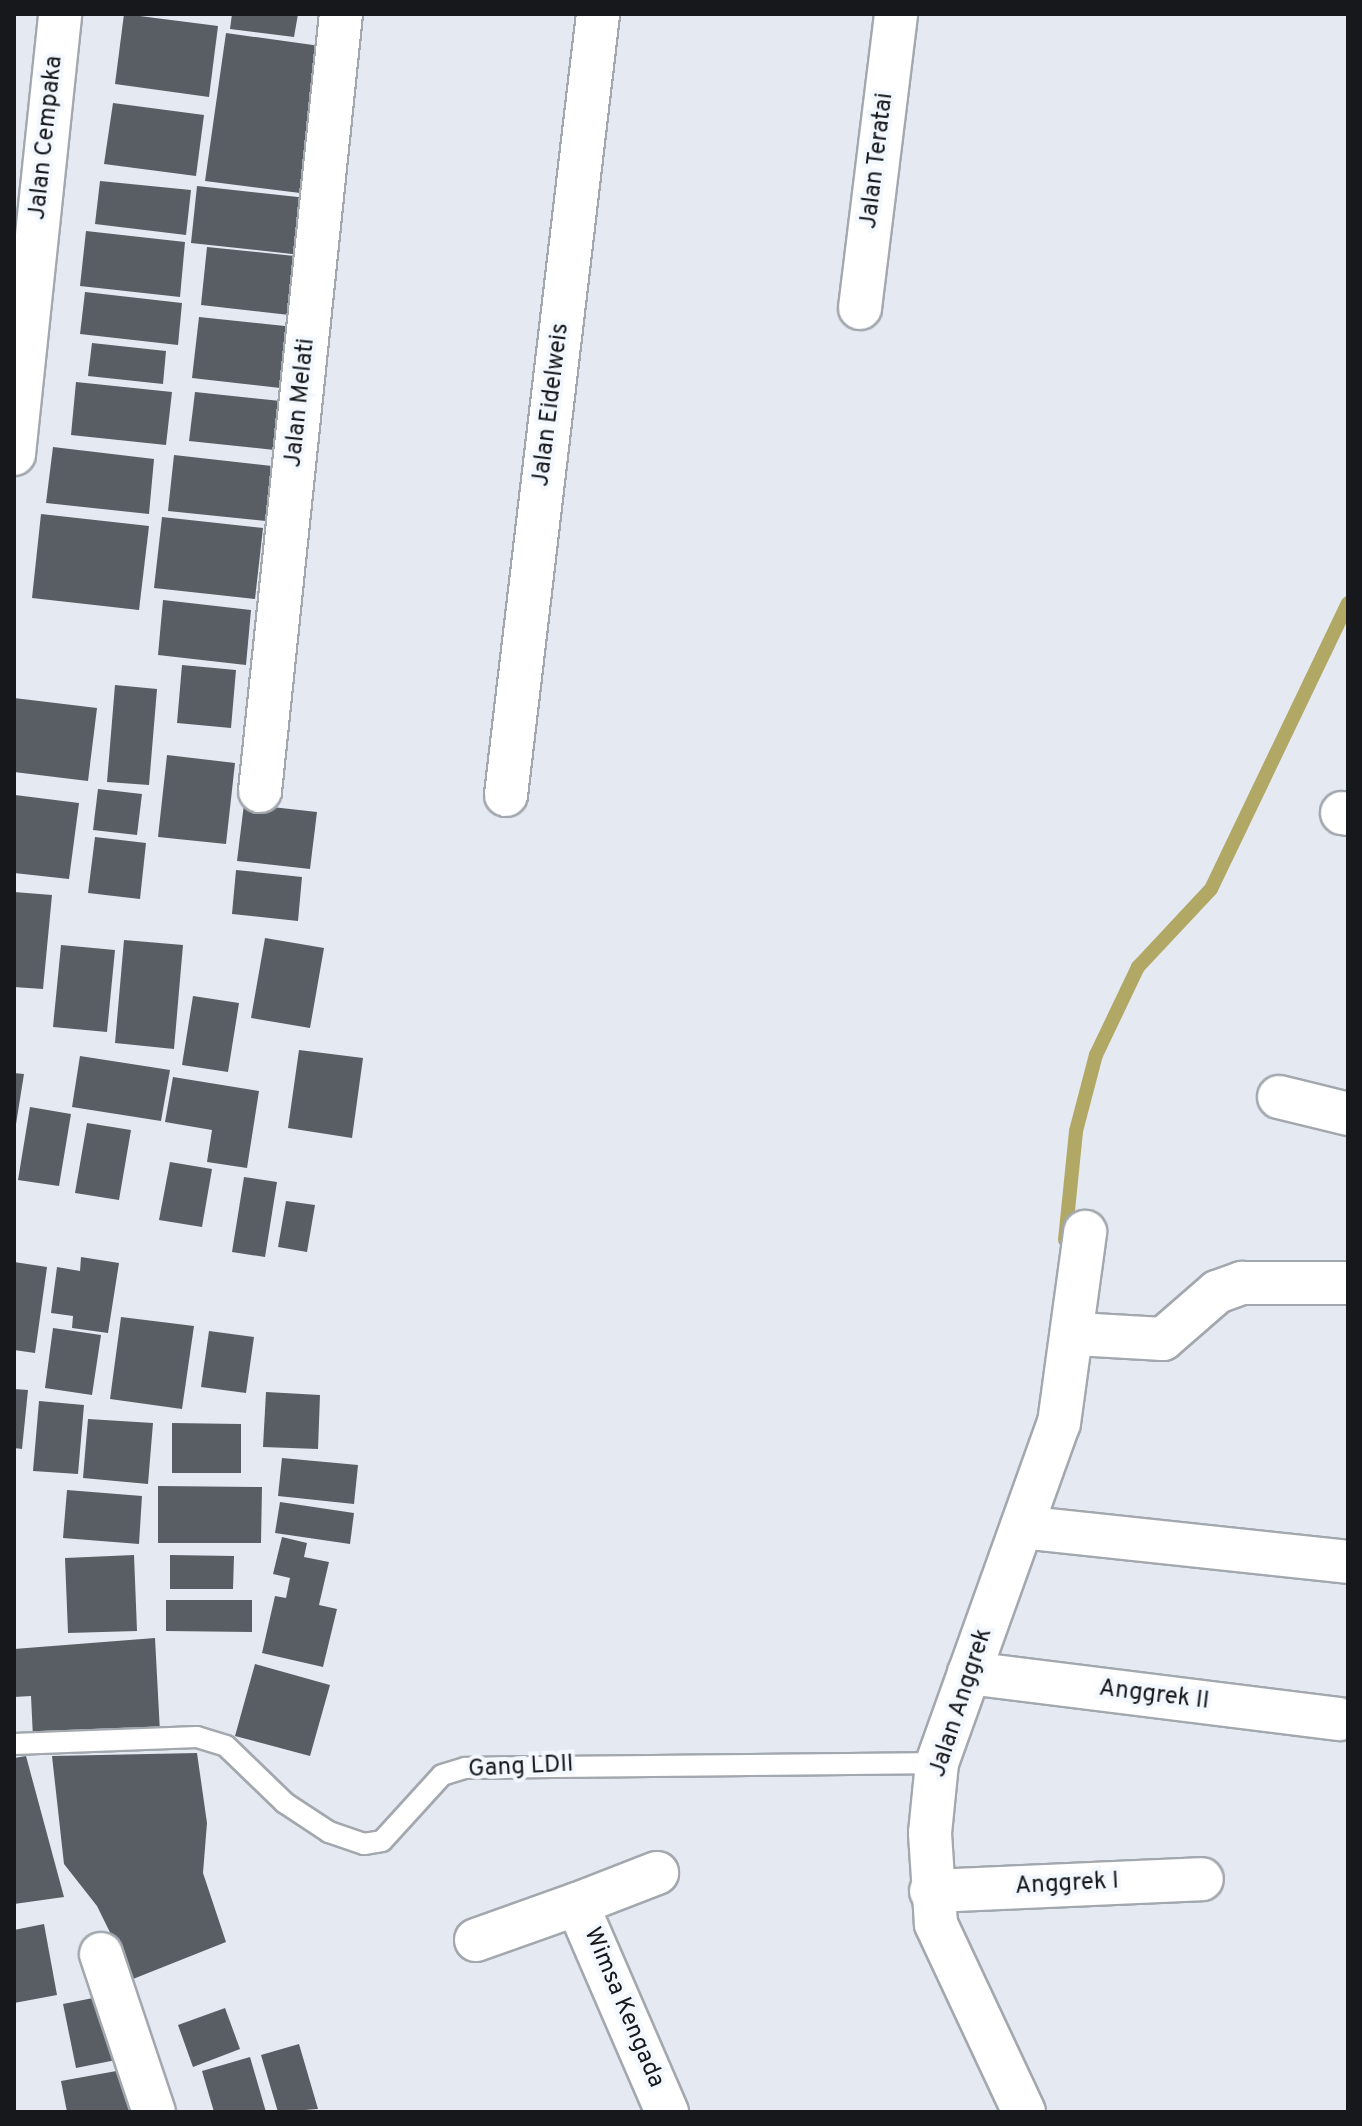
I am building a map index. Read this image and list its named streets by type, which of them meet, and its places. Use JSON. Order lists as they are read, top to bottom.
{
  "streets": {
    "street": [
      "Jalan Cempaka",
      "Jalan Teratai",
      "Jalan Melati",
      "Jalan Eidelweis",
      "Anggrek II",
      "Jalan Anggrek",
      "Anggrek I",
      "Wimsa Kengada"
    ],
    "lane": ["Gang LDII"]
  },
  "crossings": [
    ["Anggrek II", "Jalan Anggrek"],
    ["Jalan Anggrek", "Gang LDII"],
    ["Jalan Anggrek", "Anggrek I"]
  ]
}
